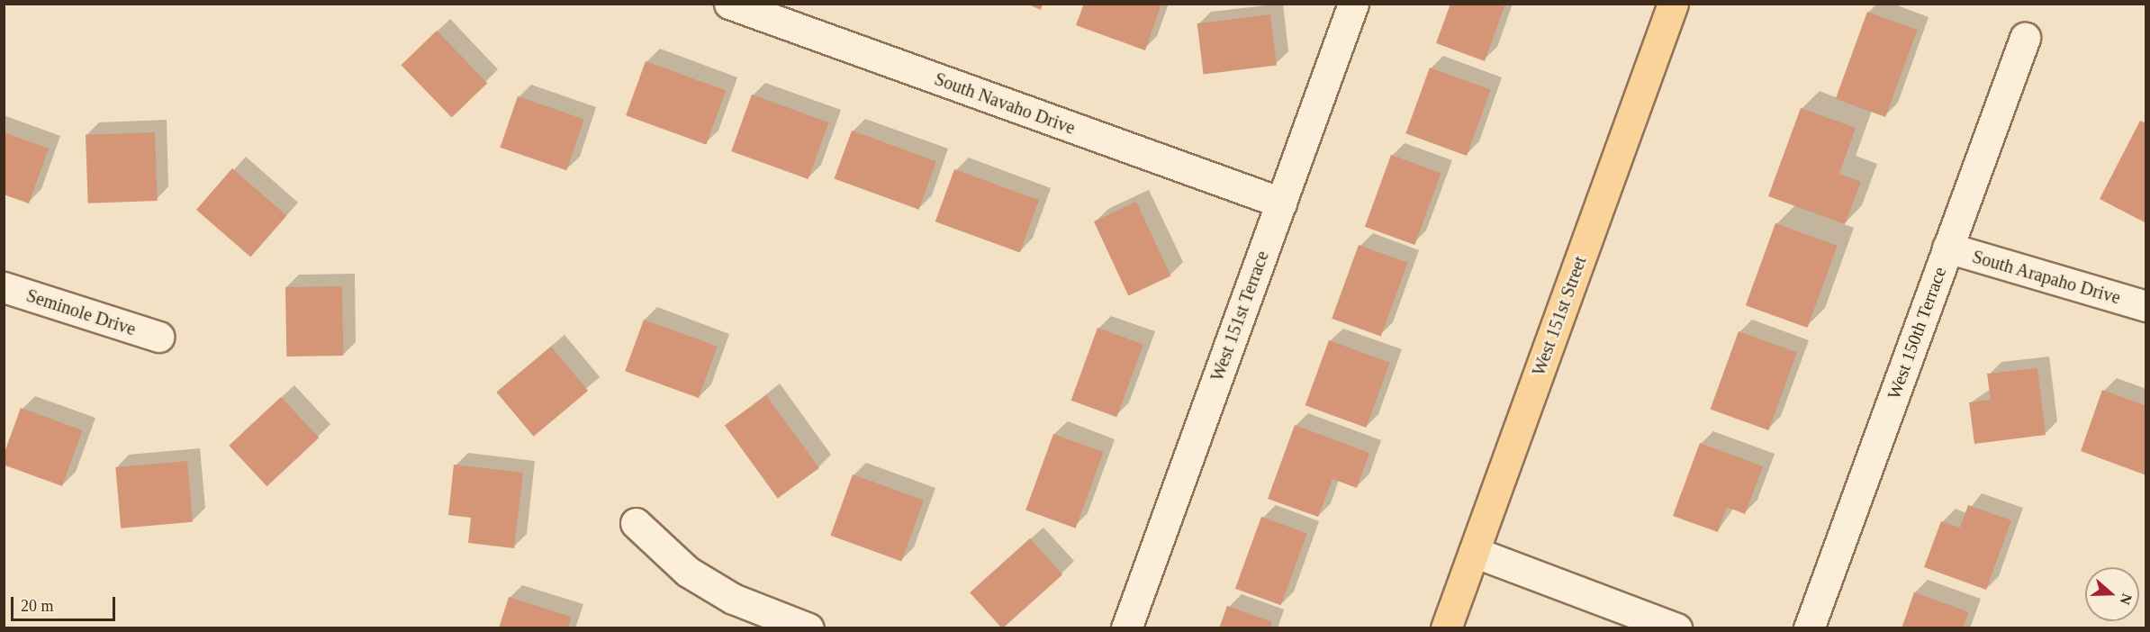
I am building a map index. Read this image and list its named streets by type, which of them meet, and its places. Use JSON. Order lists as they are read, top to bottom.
{
  "streets": {
    "main road": ["West 151st Street"],
    "street": [
      "South Navaho Drive",
      "South Arapaho Drive",
      "Seminole Drive",
      "West 151st Terrace",
      "West 150th Terrace"
    ]
  },
  "crossings": [
    ["South Navaho Drive", "West 151st Terrace"],
    ["South Arapaho Drive", "West 150th Terrace"]
  ],
  "scale_bar": "20 m",
  "north": "right"
}
